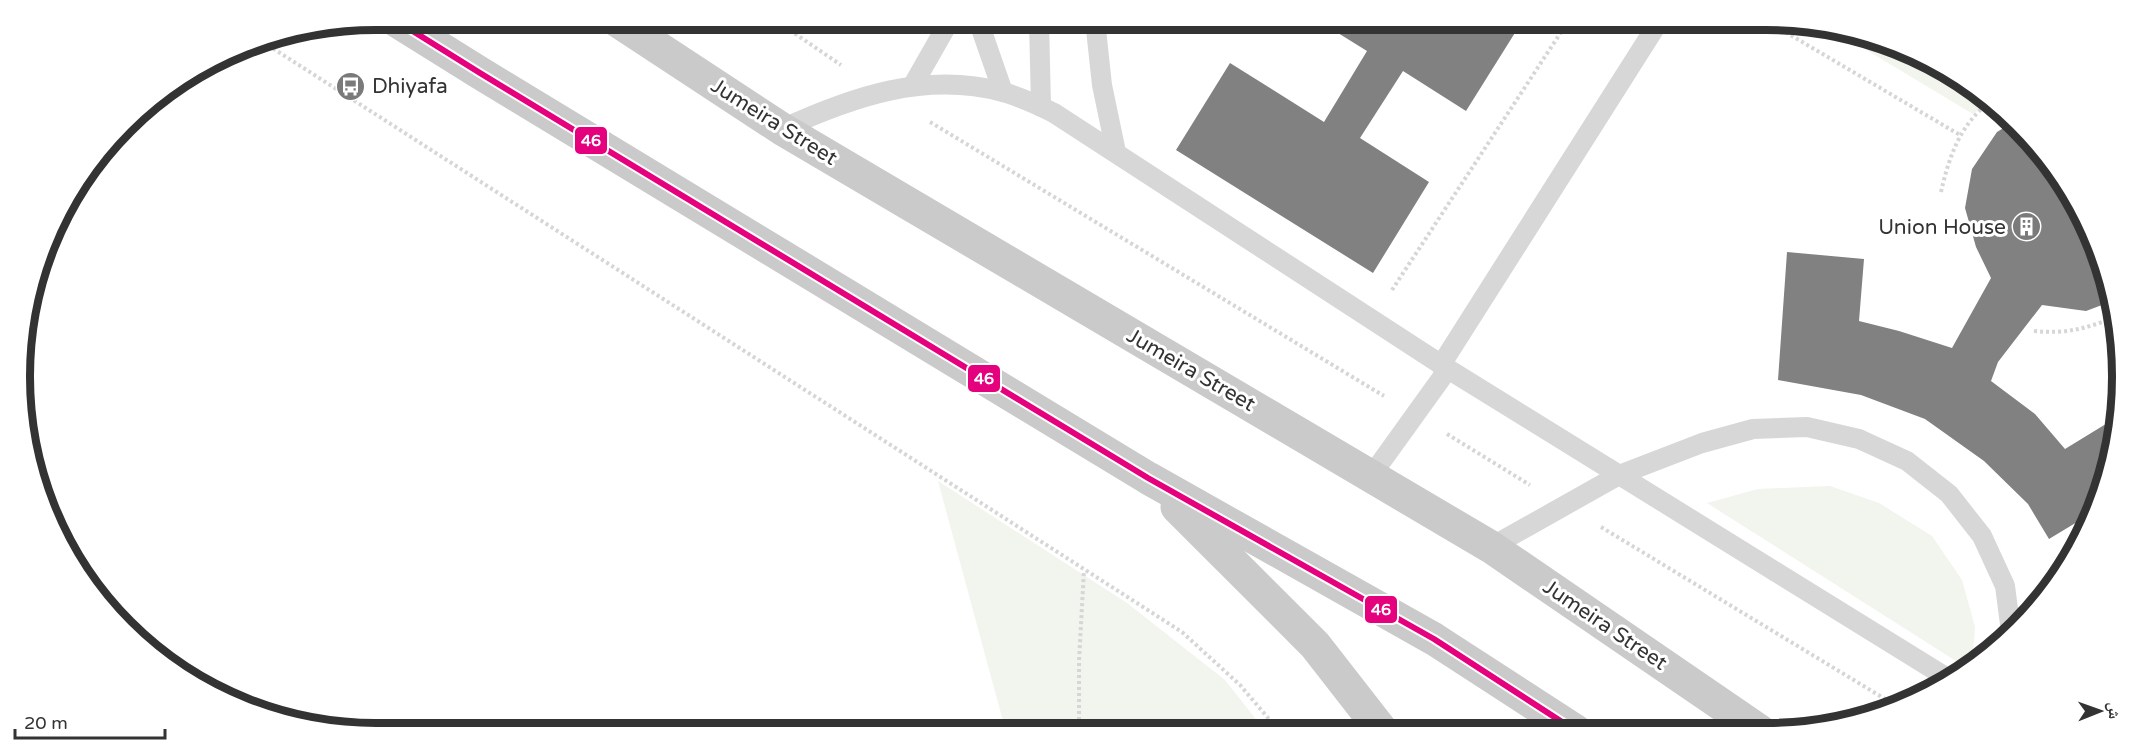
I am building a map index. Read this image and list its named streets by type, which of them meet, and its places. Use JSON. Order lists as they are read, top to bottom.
{
  "streets": {
    "main road": ["Jumeira Street"]
  },
  "places": {
    "bus stop": ["Dhiyafa"],
    "building": ["Union House"]
  },
  "lines": ["transit line 46"],
  "scale_bar": "20 m",
  "north": "right"
}
